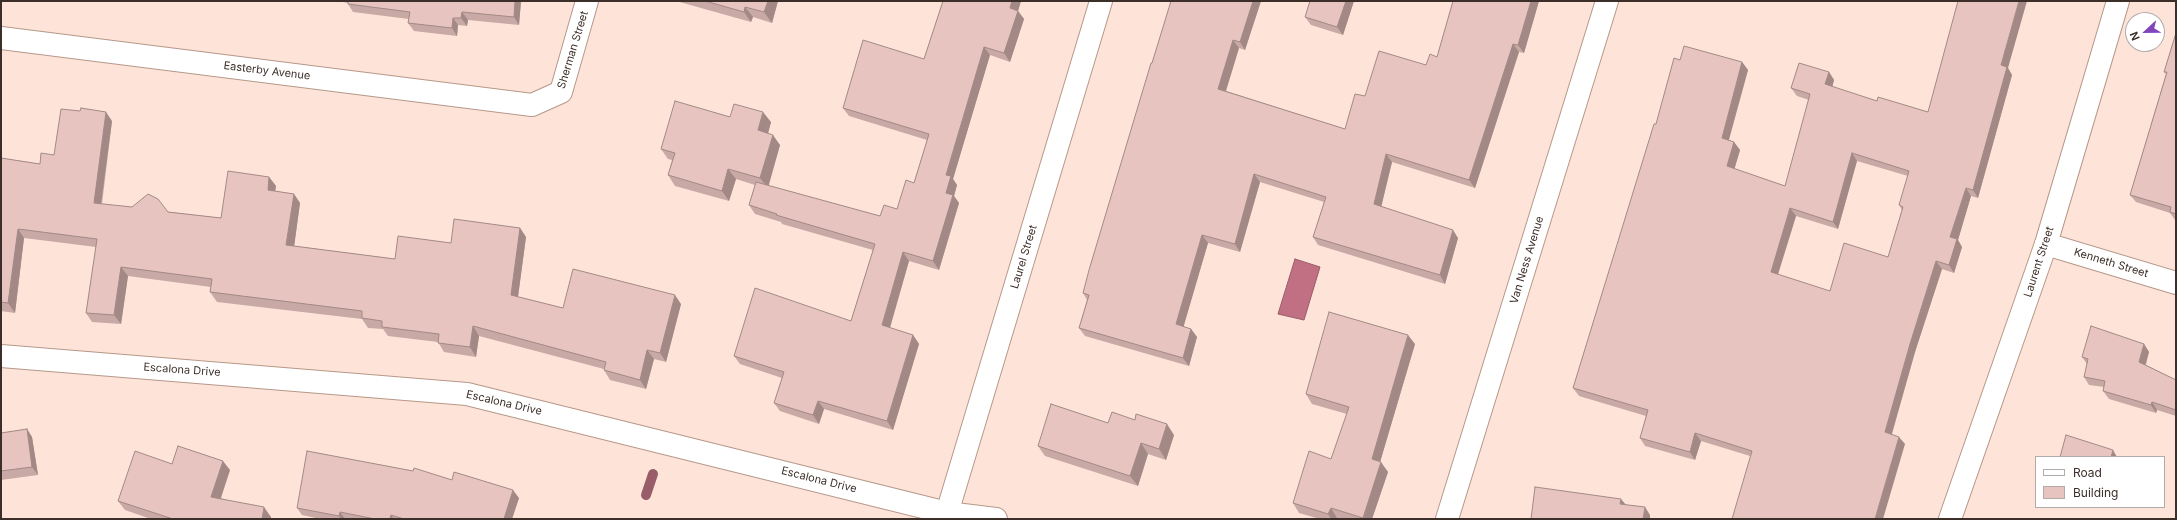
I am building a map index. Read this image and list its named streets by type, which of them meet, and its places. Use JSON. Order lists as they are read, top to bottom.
{
  "streets": {
    "street": [
      "Sherman Street",
      "Easterby Avenue",
      "Laurel Street",
      "Van Ness Avenue",
      "Laurent Street",
      "Kenneth Street",
      "Escalona Drive"
    ]
  },
  "crossings": [
    ["Sherman Street", "Easterby Avenue"],
    ["Laurel Street", "Escalona Drive"],
    ["Laurent Street", "Kenneth Street"]
  ],
  "legend": ["Road", "Building"],
  "north": "left"
}
